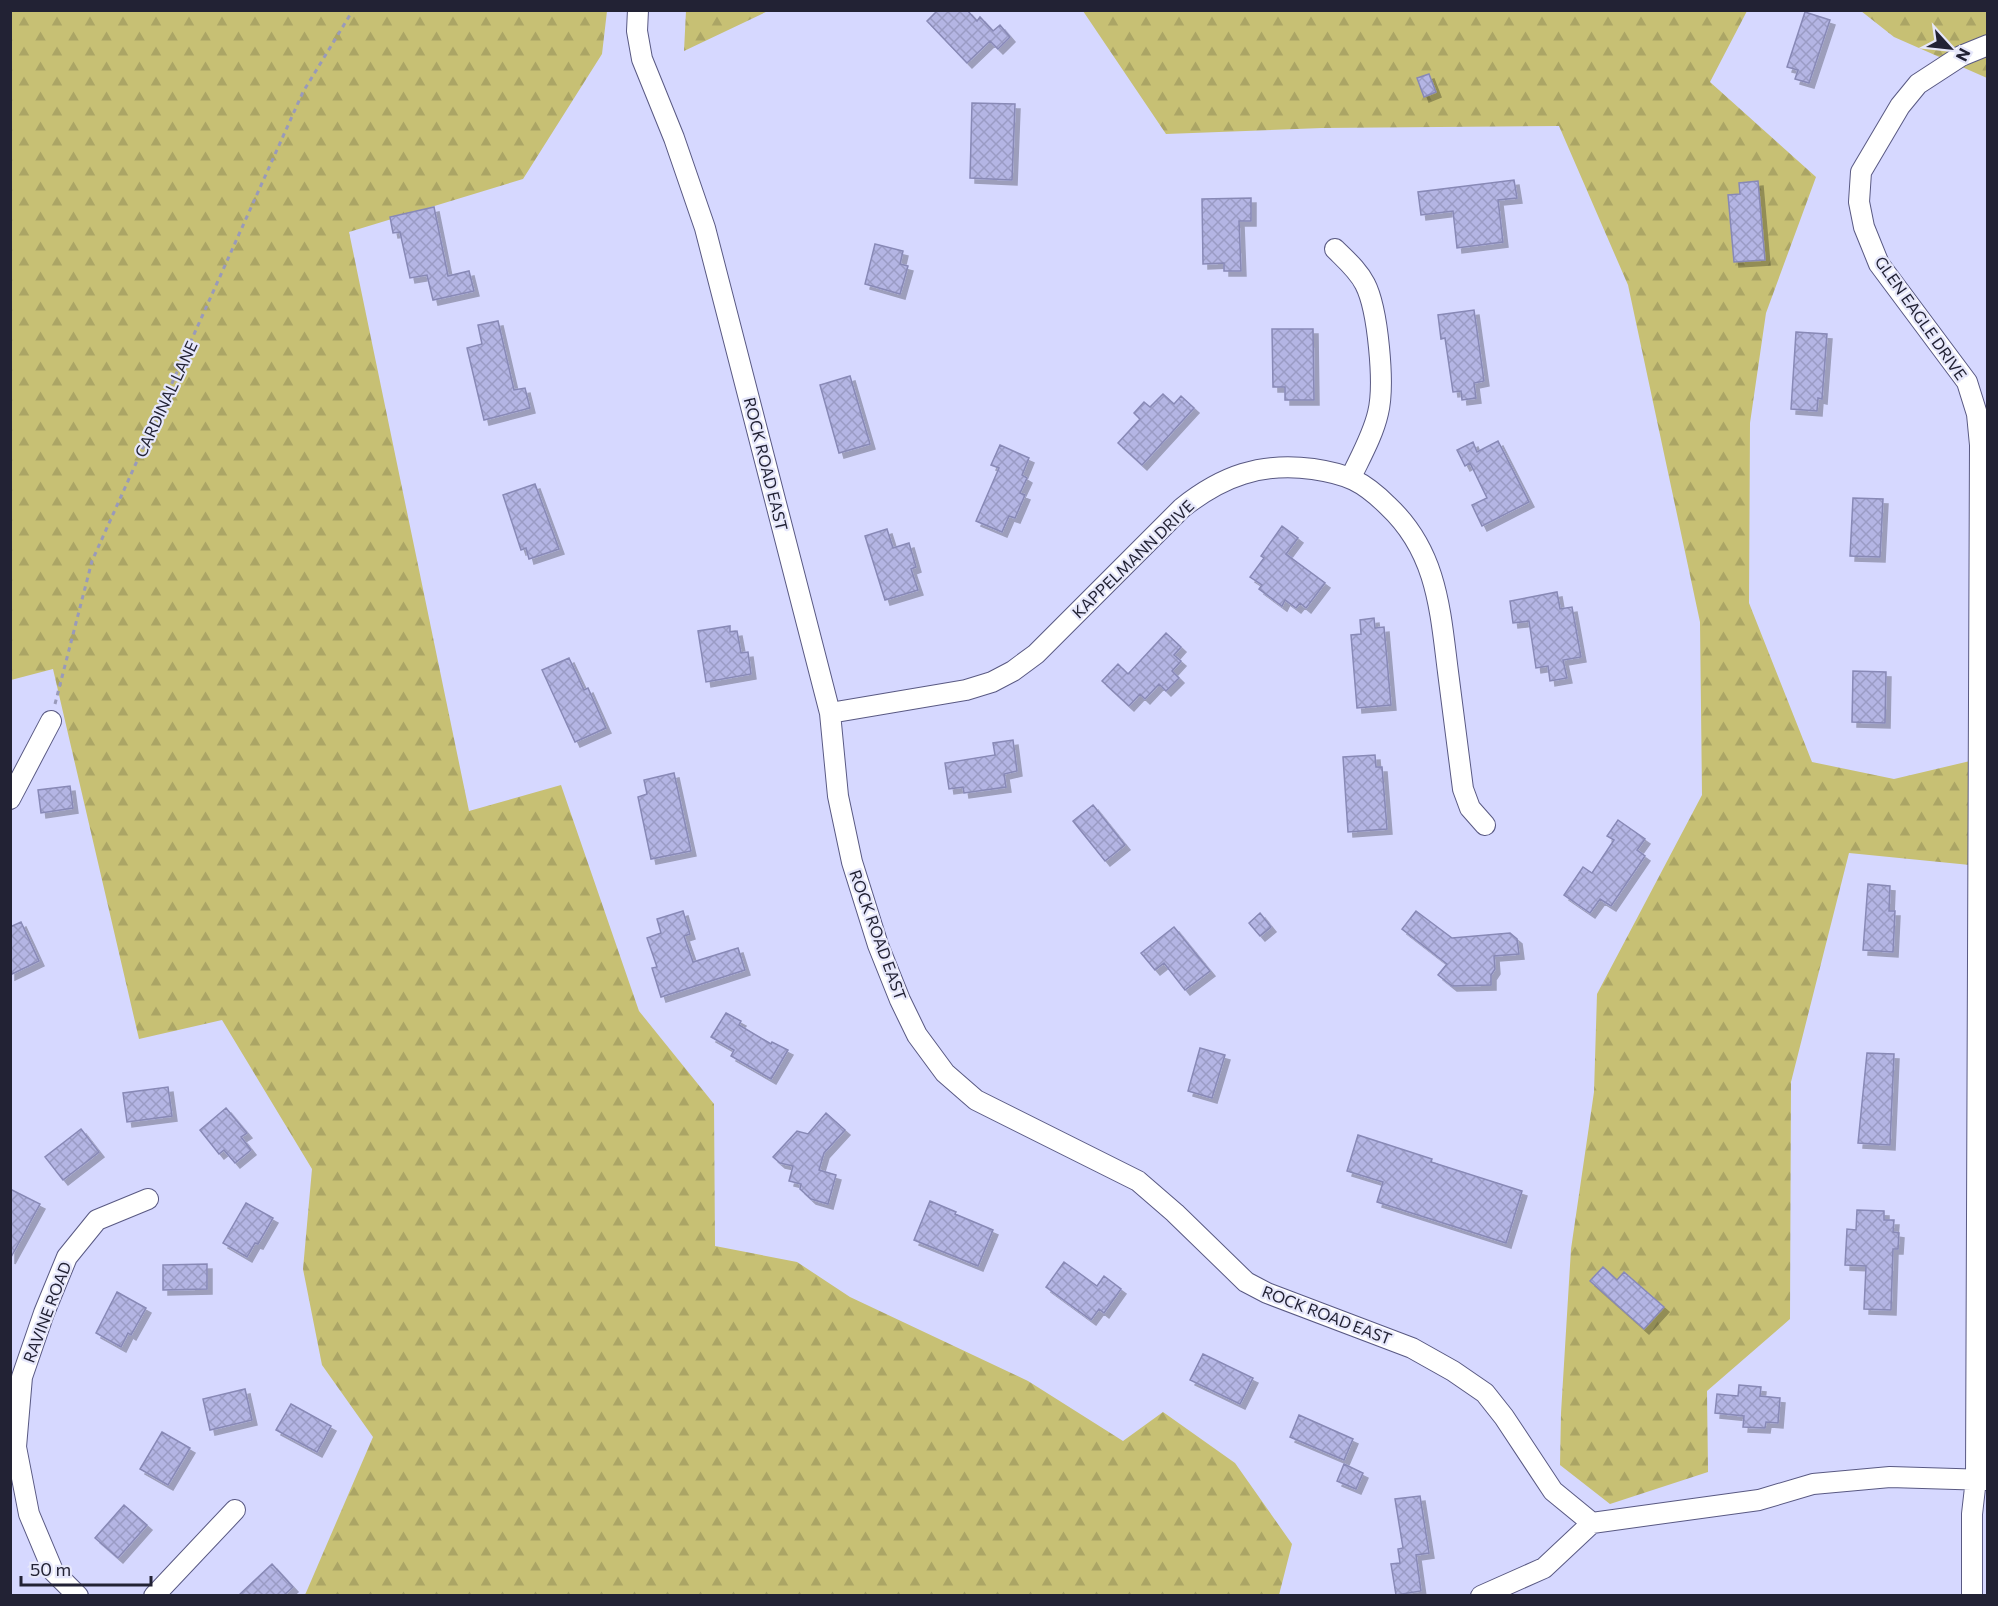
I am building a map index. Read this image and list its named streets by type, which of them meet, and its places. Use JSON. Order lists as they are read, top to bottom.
{
  "streets": {
    "street": [
      "GLEN EAGLE DRIVE",
      "ROCK ROAD EAST",
      "KAPPELMANN DRIVE",
      "RAVINE ROAD"
    ],
    "path": ["CARDINAL LANE"]
  },
  "crossings": [
    ["ROCK ROAD EAST", "KAPPELMANN DRIVE"]
  ],
  "scale_bar": "50 m",
  "north": "bottom right"
}
